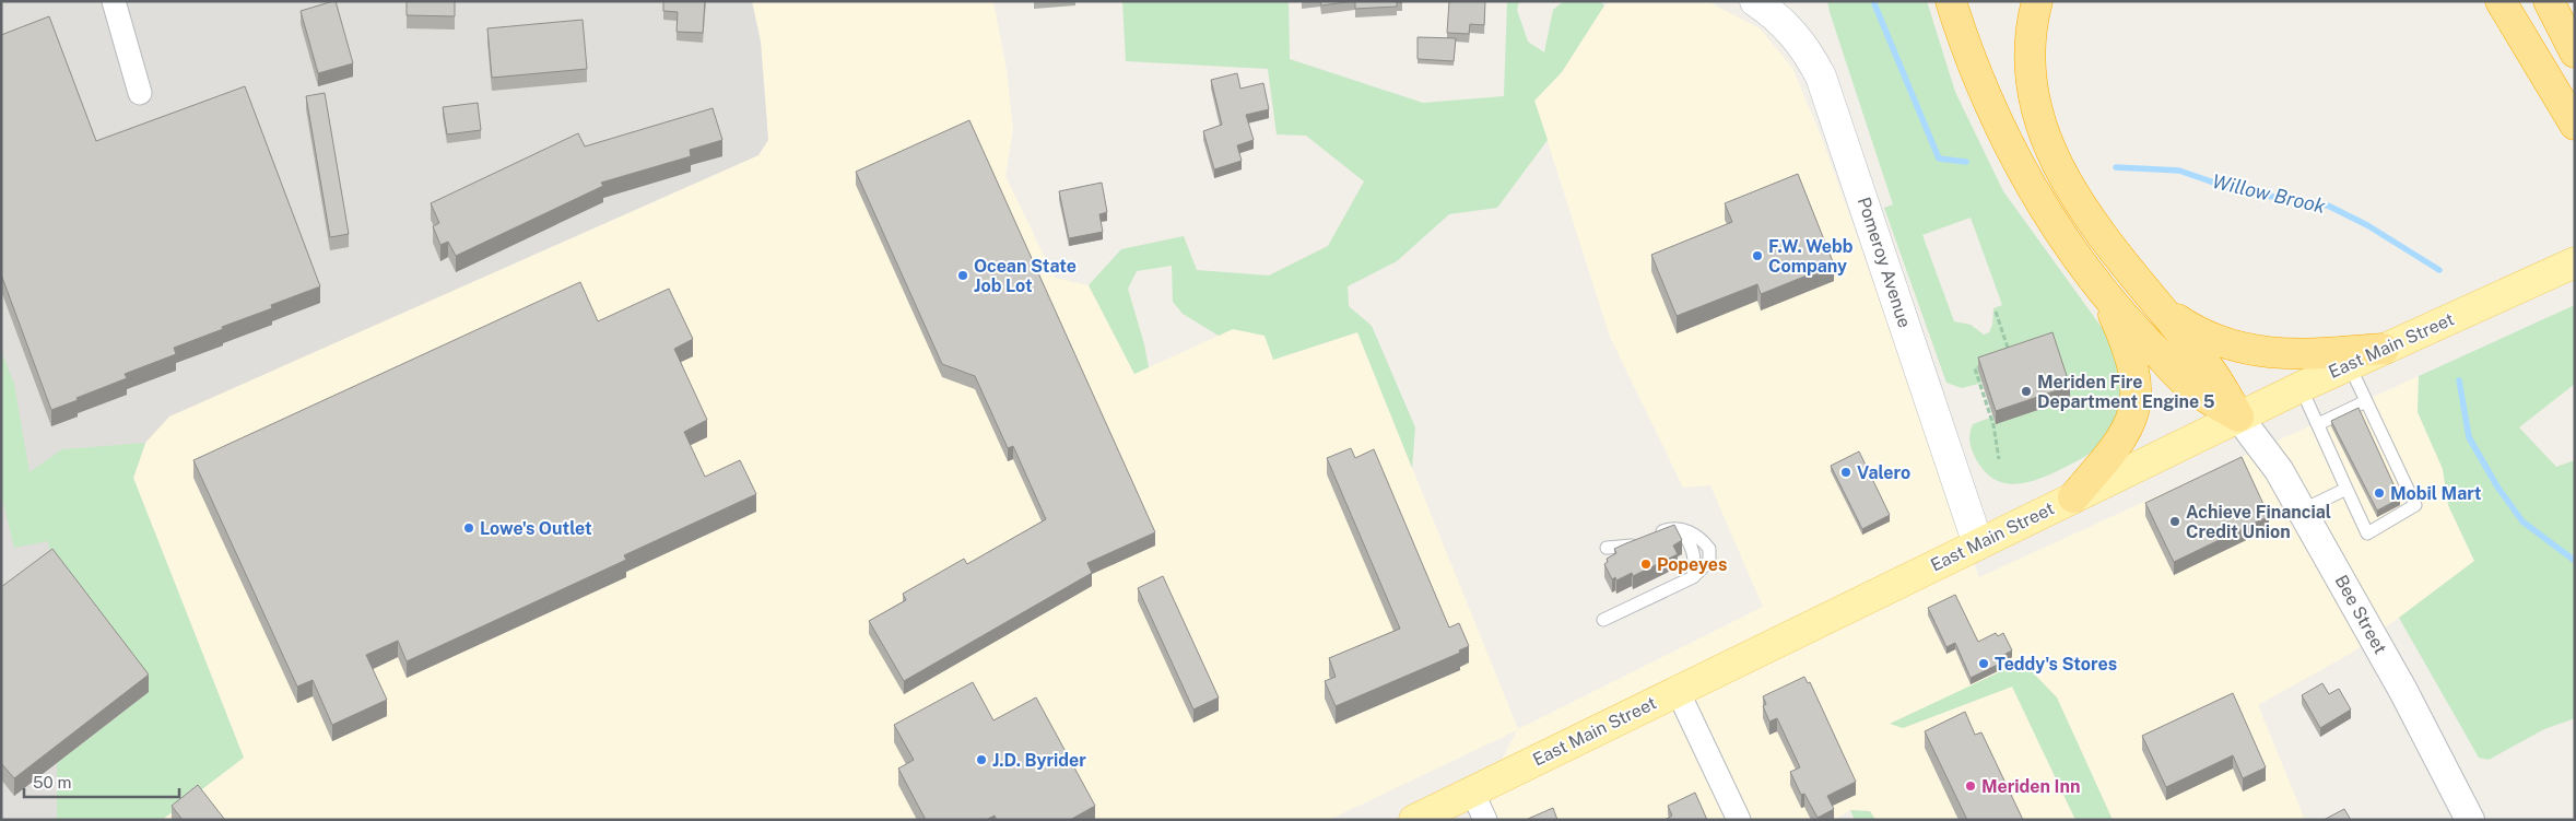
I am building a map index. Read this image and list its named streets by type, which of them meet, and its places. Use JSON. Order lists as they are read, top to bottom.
{
  "streets": {
    "main road": ["Pomeroy Avenue", "East Main Street"],
    "street": ["Bee Street"]
  },
  "crossings": [
    ["Pomeroy Avenue", "East Main Street"],
    ["East Main Street", "Bee Street"]
  ],
  "water": ["Willow Brook"],
  "places": [
    "F.W. Webb Company",
    "Ocean State Job Lot",
    "Meriden Fire Department Engine 5",
    "Valero",
    "Mobil Mart",
    "Achieve Financial Credit Union",
    "Lowe's Outlet",
    "Popeyes",
    "Teddy's Stores",
    "J.D. Byrider",
    "Meriden Inn"
  ],
  "scale_bar": "50 m"
}
